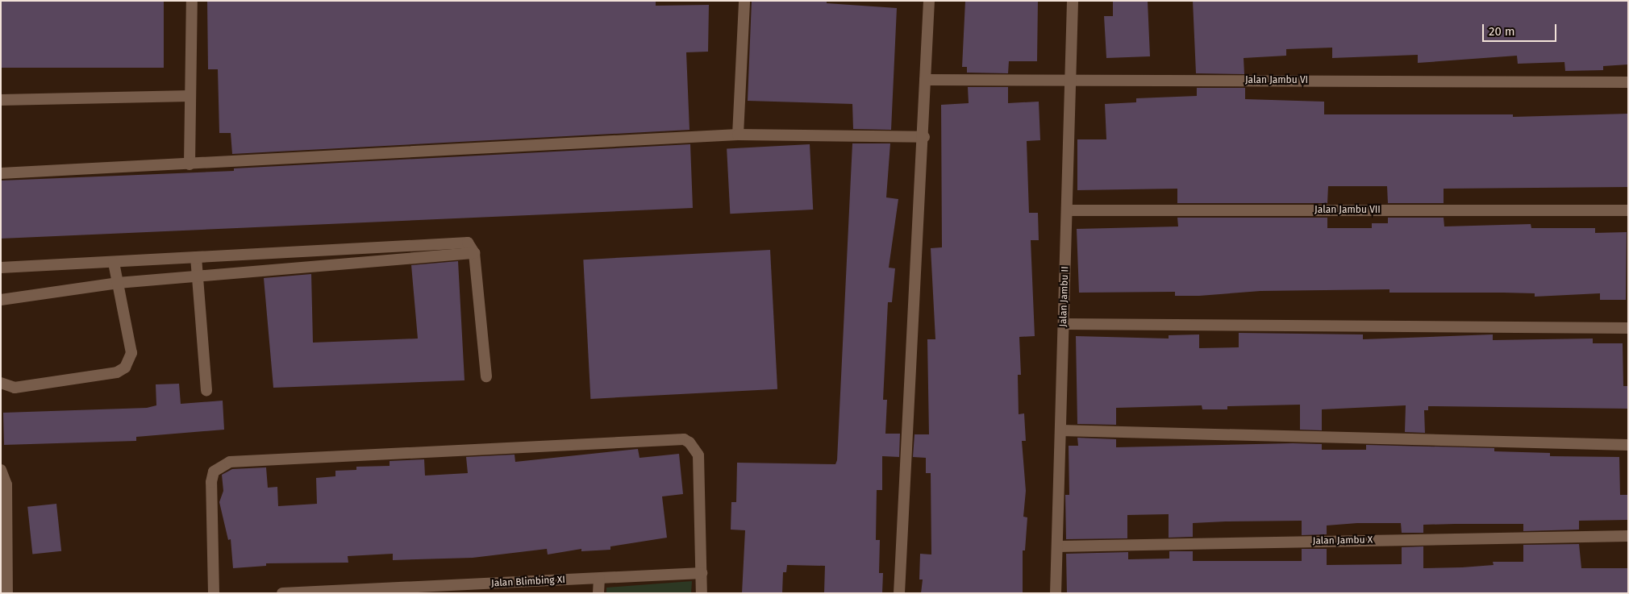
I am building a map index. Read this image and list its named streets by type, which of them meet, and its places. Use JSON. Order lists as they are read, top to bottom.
{
  "streets": {
    "street": [
      "Jalan Jambu VI",
      "Jalan Jambu VII",
      "Jalan Jambu II",
      "Jalan Jambu X",
      "Jalan Blimbing XI"
    ]
  },
  "crossings": [
    ["Jalan Jambu VI", "Jalan Jambu II"],
    ["Jalan Jambu VII", "Jalan Jambu II"],
    ["Jalan Jambu II", "Jalan Jambu X"]
  ],
  "scale_bar": "20 m"
}
